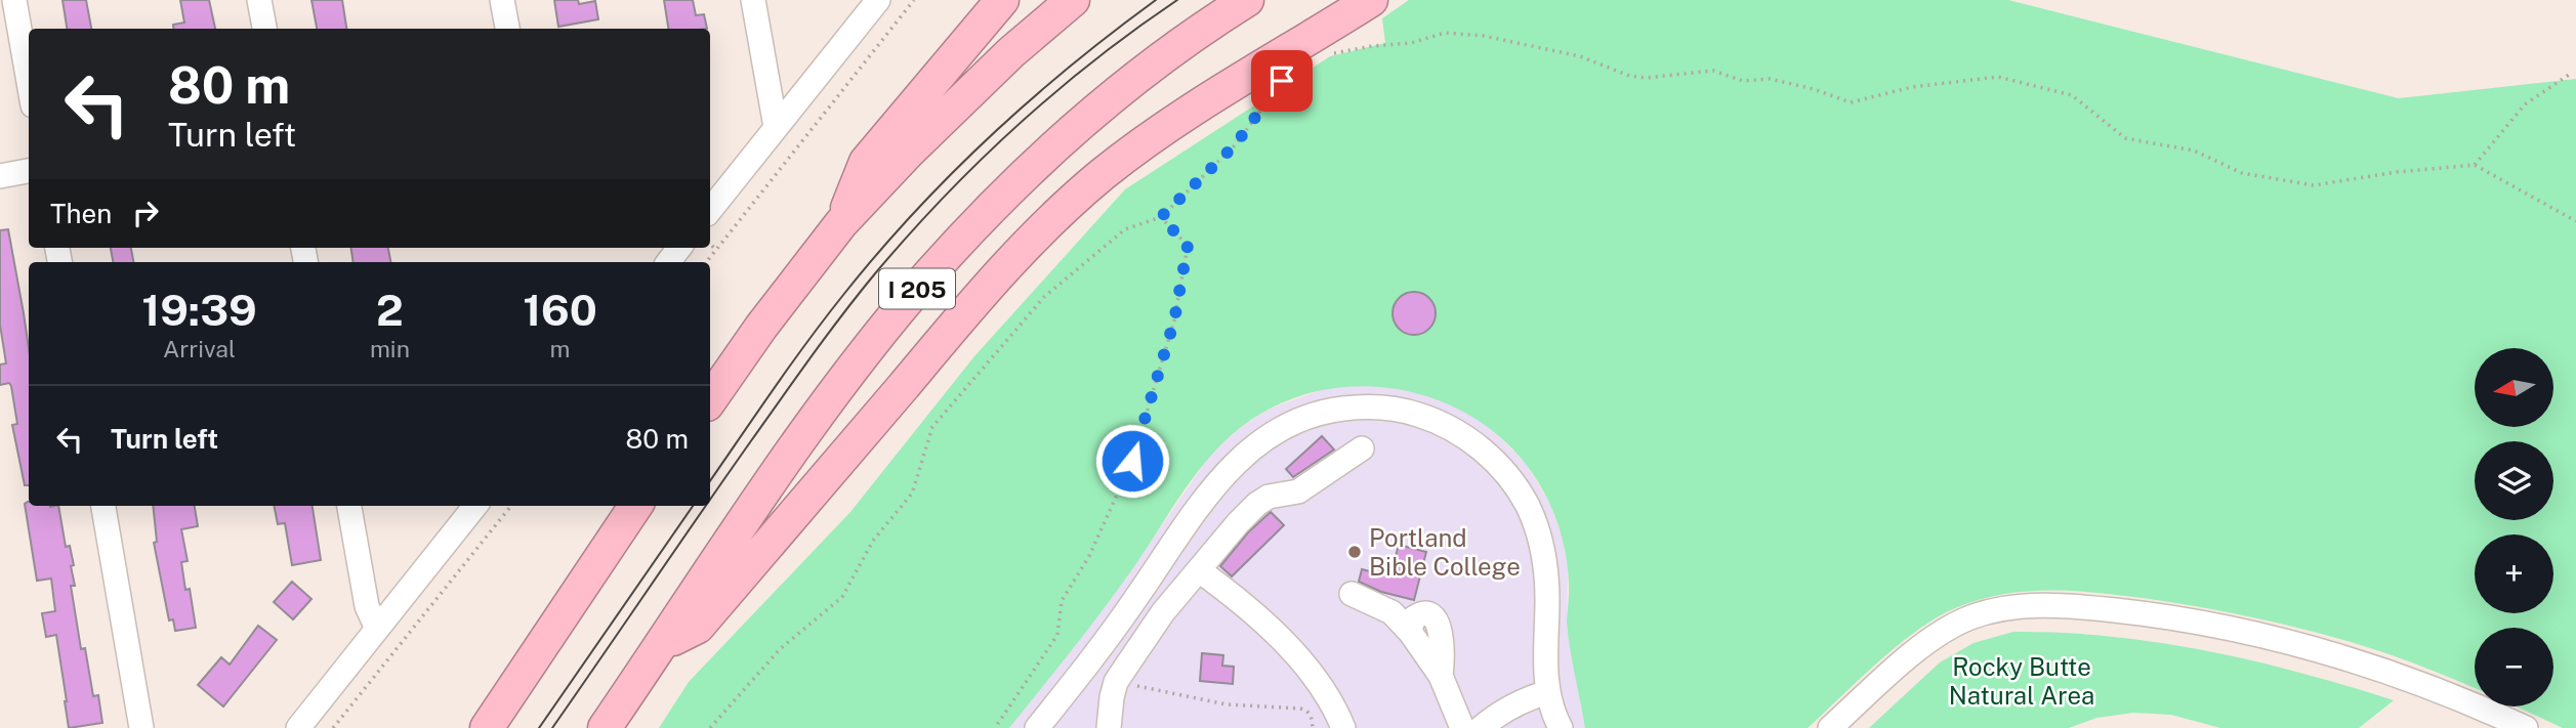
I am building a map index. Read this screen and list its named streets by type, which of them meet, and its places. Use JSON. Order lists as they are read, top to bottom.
{
  "streets": {
    "highway": ["I 205"]
  },
  "parks": ["Rocky Butte Natural Area"],
  "places": ["Portland Bible College"],
  "north": "left",
  "page": {
    "turn": ["80 m", "Turn left"],
    "then": "Then",
    "eta": [
      "19:39",
      "Arrival",
      "2",
      "min",
      "160",
      "m"
    ],
    "map_buttons": ["+", "−"],
    "list": [
      {
        "name": "Turn left",
        "value": "80 m"
      }
    ]
  }
}
